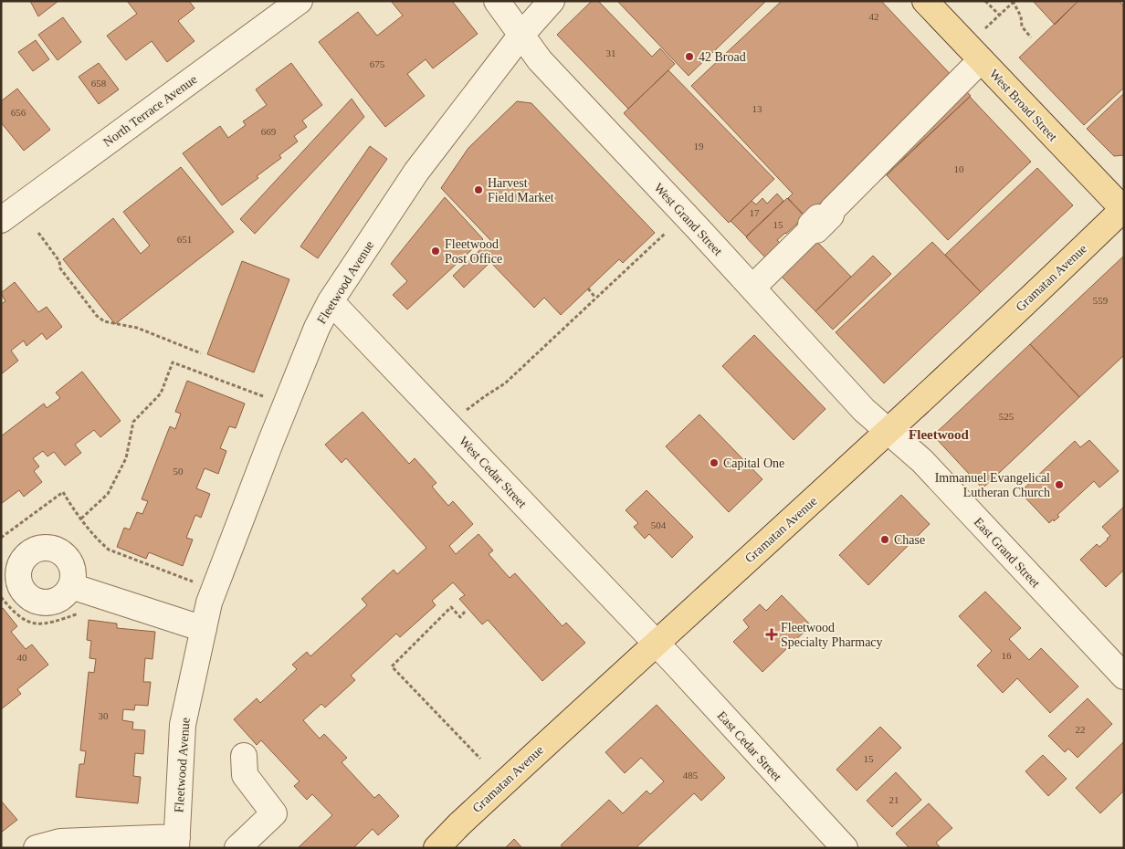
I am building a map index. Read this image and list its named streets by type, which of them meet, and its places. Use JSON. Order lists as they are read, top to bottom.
{
  "streets": {
    "main road": ["West Broad Street", "Gramatan Avenue"],
    "street": [
      "North Terrace Avenue",
      "West Grand Street",
      "Fleetwood Avenue",
      "West Cedar Street",
      "East Grand Street",
      "East Cedar Street"
    ]
  },
  "crossings": [
    ["West Broad Street", "Gramatan Avenue"],
    ["West Grand Street", "Gramatan Avenue"],
    ["West Grand Street", "Fleetwood Avenue"],
    ["West Grand Street", "East Grand Street"],
    ["Gramatan Avenue", "West Cedar Street"],
    ["Gramatan Avenue", "East Grand Street"],
    ["Gramatan Avenue", "East Cedar Street"],
    ["Fleetwood Avenue", "West Cedar Street"],
    ["West Cedar Street", "East Cedar Street"]
  ],
  "districts": ["Fleetwood"],
  "places": {
    "other": [
      "42 Broad",
      "Harvest Field Market",
      "Fleetwood Post Office",
      "Capital One",
      "Immanuel Evangelical Lutheran Church",
      "Chase"
    ],
    "health": ["Fleetwood Specialty Pharmacy"]
  },
  "house_numbers": [
    "42",
    "31",
    "675",
    "658",
    "13",
    "656",
    "669",
    "19",
    "10",
    "17",
    "15",
    "651",
    "559",
    "525",
    "50",
    "504",
    "16",
    "40",
    "30",
    "22",
    "15",
    "485",
    "21"
  ]
}
